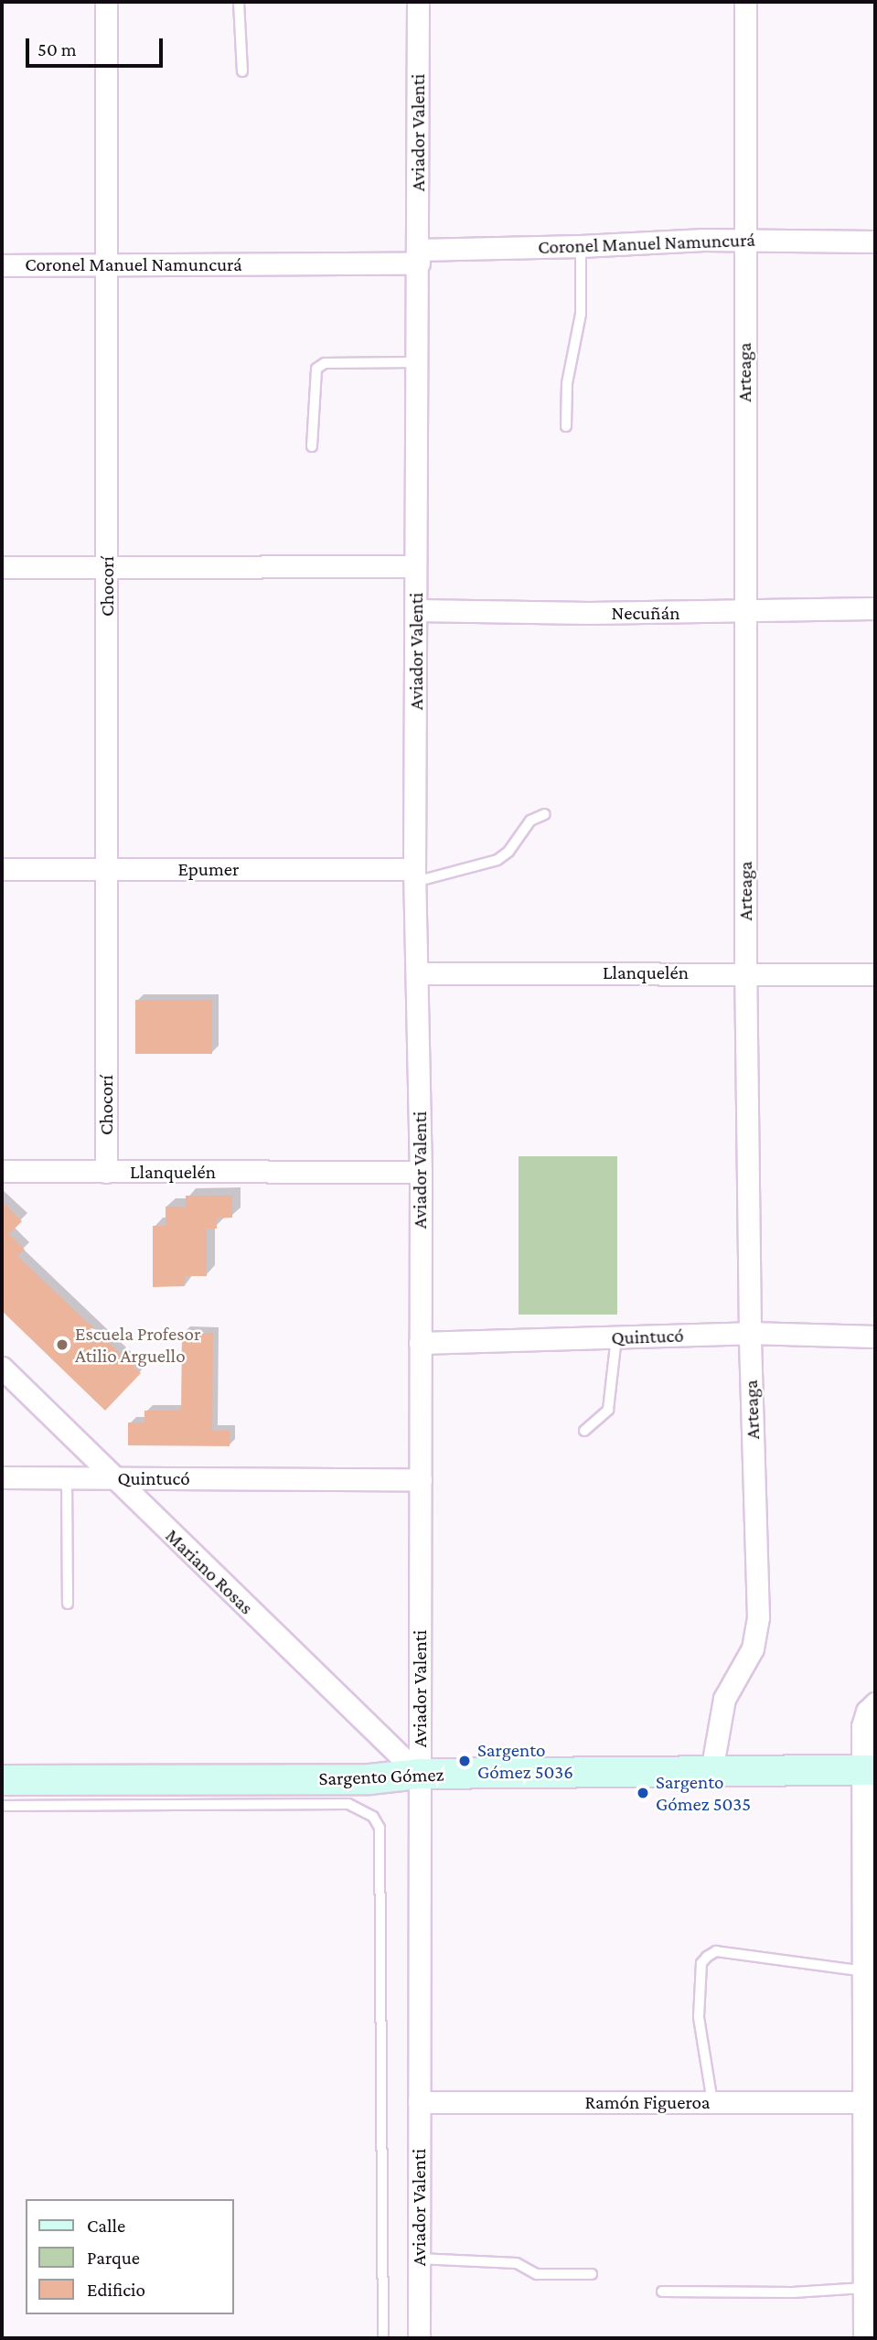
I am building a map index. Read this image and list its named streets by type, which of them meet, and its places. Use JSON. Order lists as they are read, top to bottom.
{
  "streets": {
    "main road": ["Sargento Gómez"],
    "street": [
      "Aviador Valenti",
      "Coronel Manuel Namuncurá",
      "Arteaga",
      "Chocorí",
      "Necuñán",
      "Epumer",
      "Llanquelén",
      "Quintucó",
      "Mariano Rosas",
      "Ramón Figueroa"
    ]
  },
  "crossings": [
    ["Aviador Valenti", "Coronel Manuel Namuncurá"],
    ["Aviador Valenti", "Necuñán"],
    ["Aviador Valenti", "Epumer"],
    ["Aviador Valenti", "Llanquelén"],
    ["Aviador Valenti", "Quintucó"],
    ["Aviador Valenti", "Mariano Rosas"],
    ["Aviador Valenti", "Sargento Gómez"],
    ["Aviador Valenti", "Ramón Figueroa"],
    ["Coronel Manuel Namuncurá", "Arteaga"],
    ["Coronel Manuel Namuncurá", "Chocorí"],
    ["Arteaga", "Necuñán"],
    ["Arteaga", "Llanquelén"],
    ["Arteaga", "Quintucó"],
    ["Arteaga", "Sargento Gómez"],
    ["Chocorí", "Epumer"],
    ["Chocorí", "Llanquelén"],
    ["Quintucó", "Mariano Rosas"],
    ["Mariano Rosas", "Sargento Gómez"]
  ],
  "places": ["Escuela Profesor Atilio Arguello", "Sargento Gómez 5036", "Sargento Gómez 5035"],
  "legend": ["Calle", "Parque", "Edificio"],
  "scale_bar": "50 m"
}
